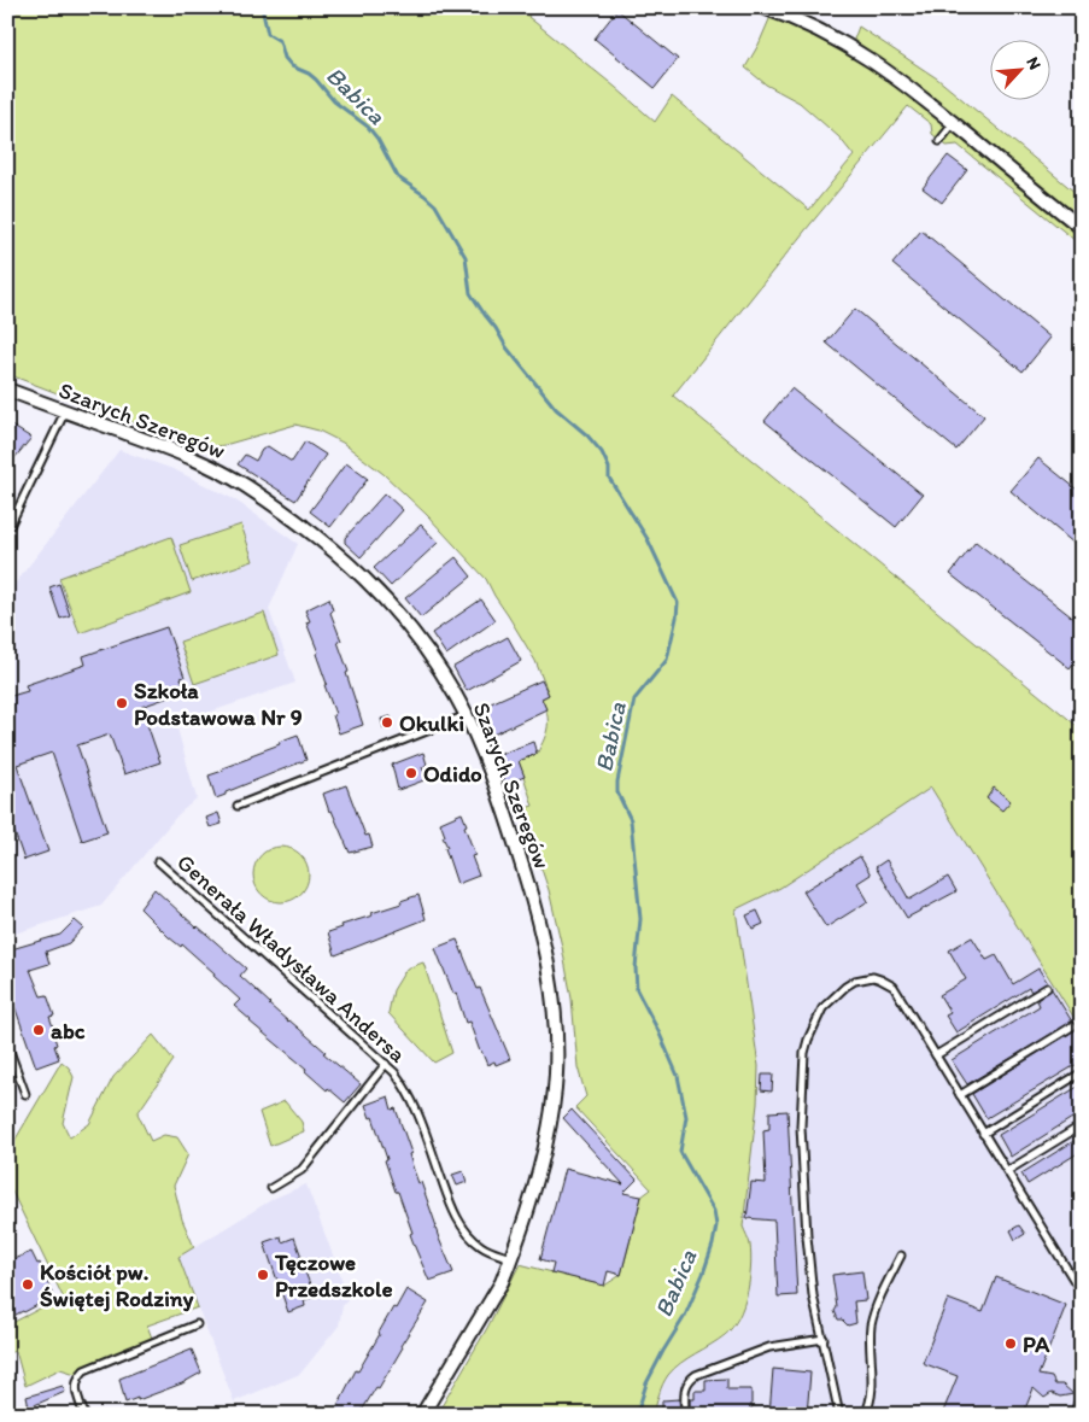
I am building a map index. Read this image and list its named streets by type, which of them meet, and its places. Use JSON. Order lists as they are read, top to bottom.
{
  "streets": {
    "street": ["Szarych Szeregów"],
    "lane": ["Generała Władysława Andersa"]
  },
  "crossings": [
    ["Szarych Szeregów", "Generała Władysława Andersa"]
  ],
  "water": ["Babica"],
  "places": [
    "Szkoła Podstawowa Nr 9",
    "Okulki",
    "Odido",
    "abc",
    "Tęczowe Przedszkole",
    "Kościół pw. Świętej Rodziny",
    "PA"
  ],
  "north": "top right"
}
